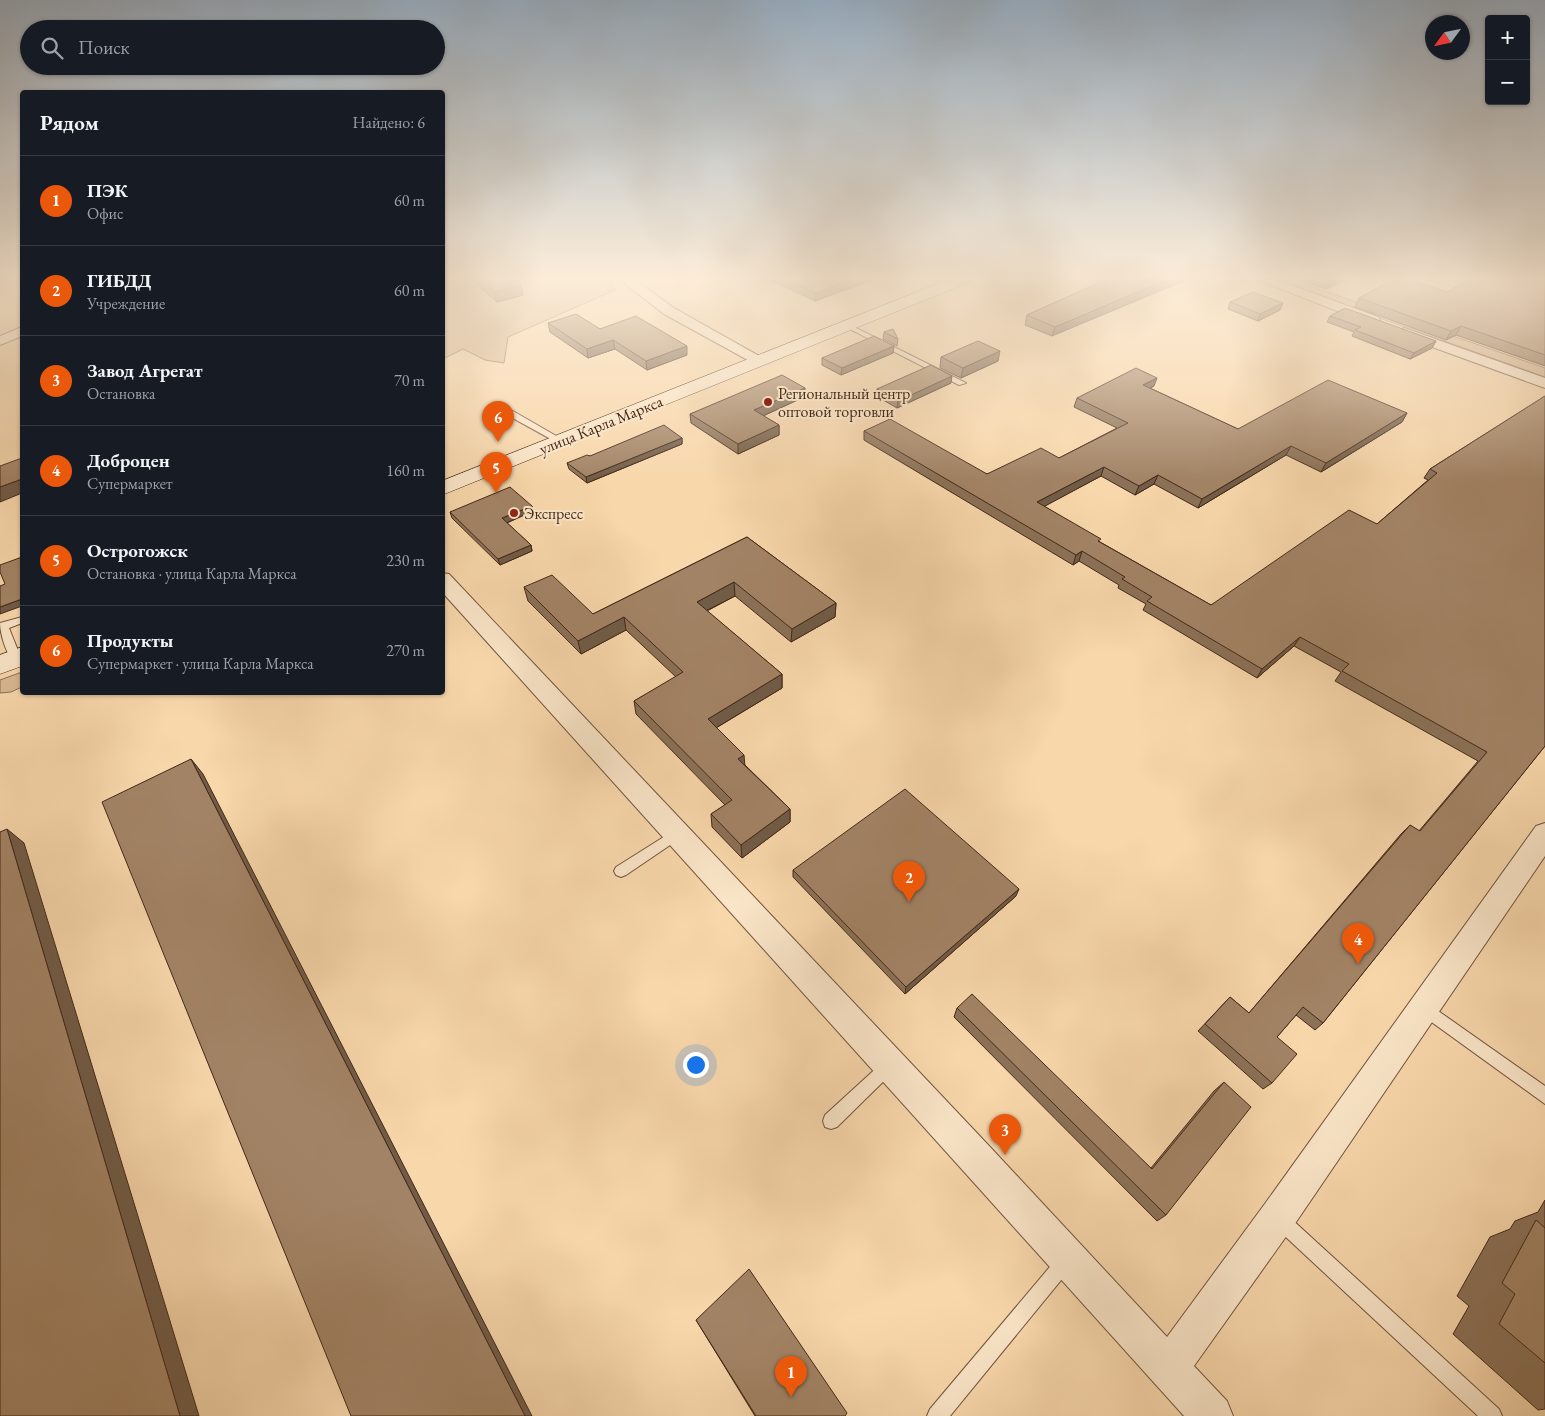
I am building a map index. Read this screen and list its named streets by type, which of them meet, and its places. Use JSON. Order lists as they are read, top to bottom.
{
  "streets": {
    "main road": ["улица Карла Маркса"]
  },
  "places": ["Региональный центр оптовой торговли", "Экспресс"],
  "north": "bottom left",
  "page": {
    "map_buttons": ["+", "−"],
    "search": "Поиск",
    "heading": ["Рядом", "Найдено: 6"],
    "list": [
      {
        "mark": "1",
        "name": "ПЭК",
        "note": "Офис",
        "value": "60 m"
      },
      {
        "mark": "2",
        "name": "ГИБДД",
        "note": "Учреждение",
        "value": "60 m"
      },
      {
        "mark": "3",
        "name": "Завод Агрегат",
        "note": "Остановка",
        "value": "70 m"
      },
      {
        "mark": "4",
        "name": "Доброцен",
        "note": "Супермаркет",
        "value": "160 m"
      },
      {
        "mark": "5",
        "name": "Острогожск",
        "note": "Остановка · улица Карла Маркса",
        "value": "230 m"
      },
      {
        "mark": "6",
        "name": "Продукты",
        "note": "Супермаркет · улица Карла Маркса",
        "value": "270 m"
      }
    ],
    "pins": [
      "6",
      "5",
      "2",
      "4",
      "3",
      "1"
    ]
  }
}
